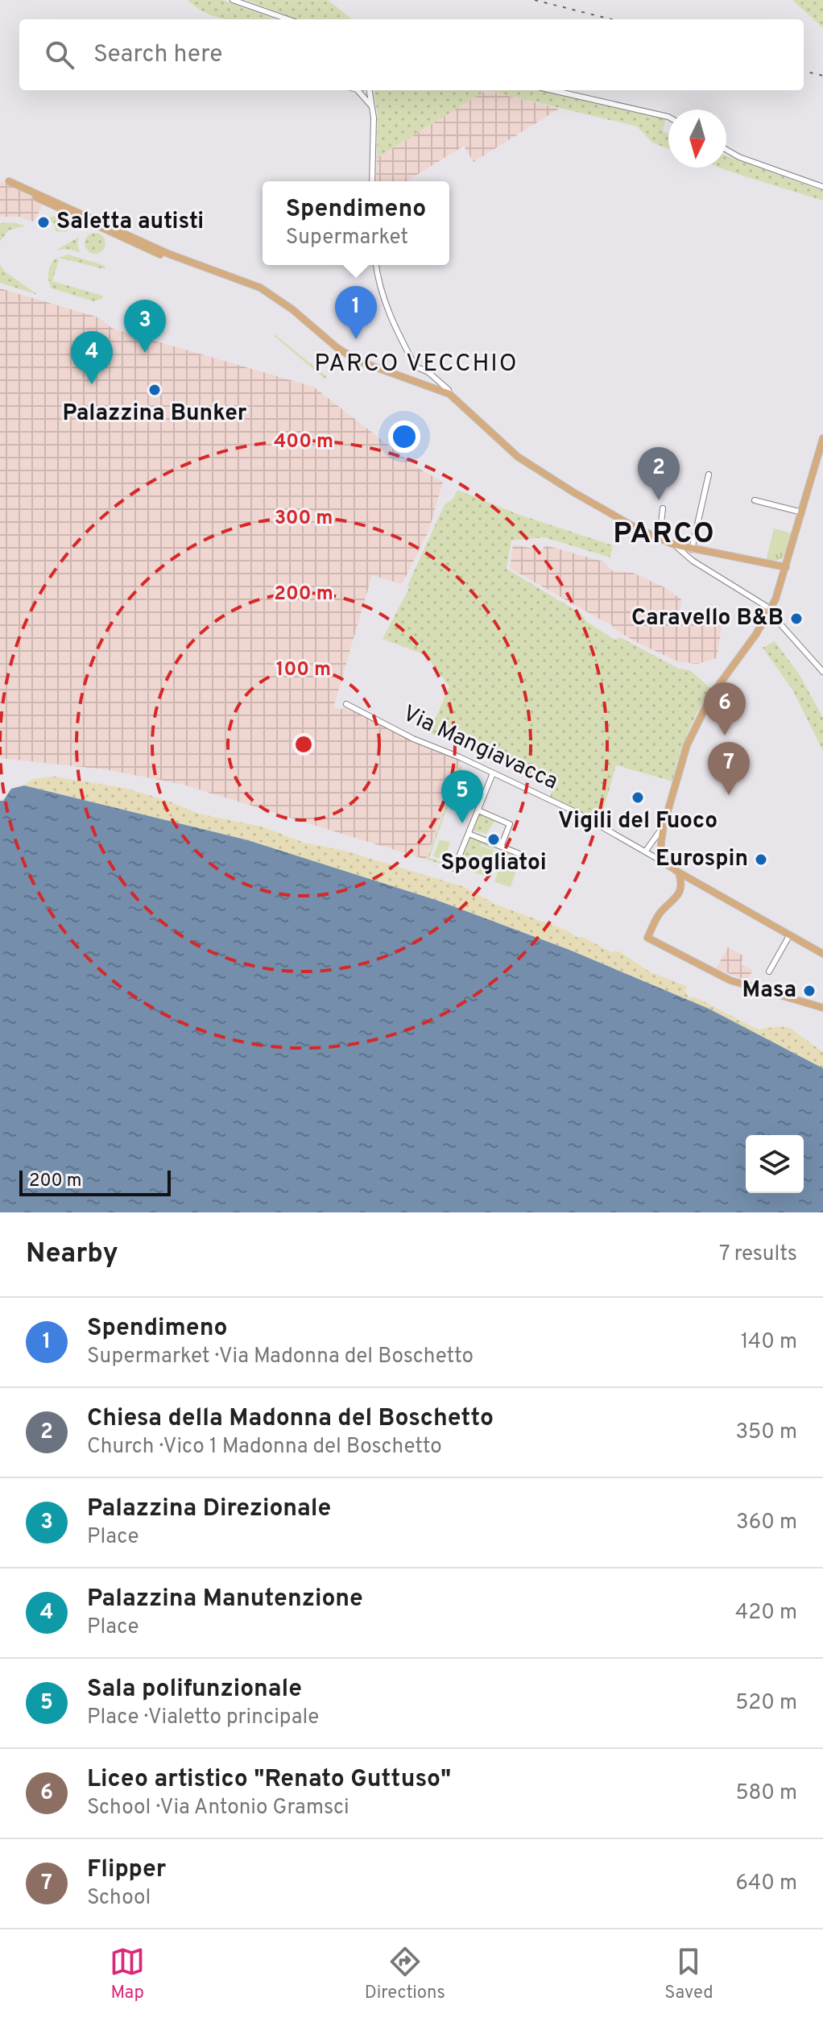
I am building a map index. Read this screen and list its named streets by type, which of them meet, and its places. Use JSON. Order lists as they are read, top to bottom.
{
  "streets": {
    "street": ["Via Mangiavacca"]
  },
  "districts": ["PARCO VECCHIO", "PARCO"],
  "places": [
    "Saletta autisti",
    "Palazzina Bunker",
    "Caravello B&B",
    "Vigili del Fuoco",
    "Spogliatoi",
    "Eurospin",
    "Masa"
  ],
  "scale_bar": "200 m",
  "north": "bottom",
  "page": {
    "search": "Search here",
    "popup": ["Spendimeno", "Supermarket"],
    "pins": [
      "1",
      "3",
      "4",
      "2",
      "6",
      "7",
      "5"
    ],
    "scale": "200 m",
    "heading": ["Nearby", "7 results"],
    "list": [
      {
        "mark": "1",
        "name": "Spendimeno",
        "note": "Supermarket · Via Madonna del Boschetto",
        "value": "140 m"
      },
      {
        "mark": "2",
        "name": "Chiesa della Madonna del Boschetto",
        "note": "Church · Vico 1 Madonna del Boschetto",
        "value": "350 m"
      },
      {
        "mark": "3",
        "name": "Palazzina Direzionale",
        "note": "Place",
        "value": "360 m"
      },
      {
        "mark": "4",
        "name": "Palazzina Manutenzione",
        "note": "Place",
        "value": "420 m"
      },
      {
        "mark": "5",
        "name": "Sala polifunzionale",
        "note": "Place · Vialetto principale",
        "value": "520 m"
      },
      {
        "mark": "6",
        "name": "Liceo artistico \"Renato Guttuso\"",
        "note": "School · Via Antonio Gramsci",
        "value": "580 m"
      },
      {
        "mark": "7",
        "name": "Flipper",
        "note": "School",
        "value": "640 m"
      }
    ],
    "nav": ["Map", "Directions", "Saved"]
  },
  "rings": [
    "400 m",
    "300 m",
    "200 m",
    "100 m"
  ]
}
